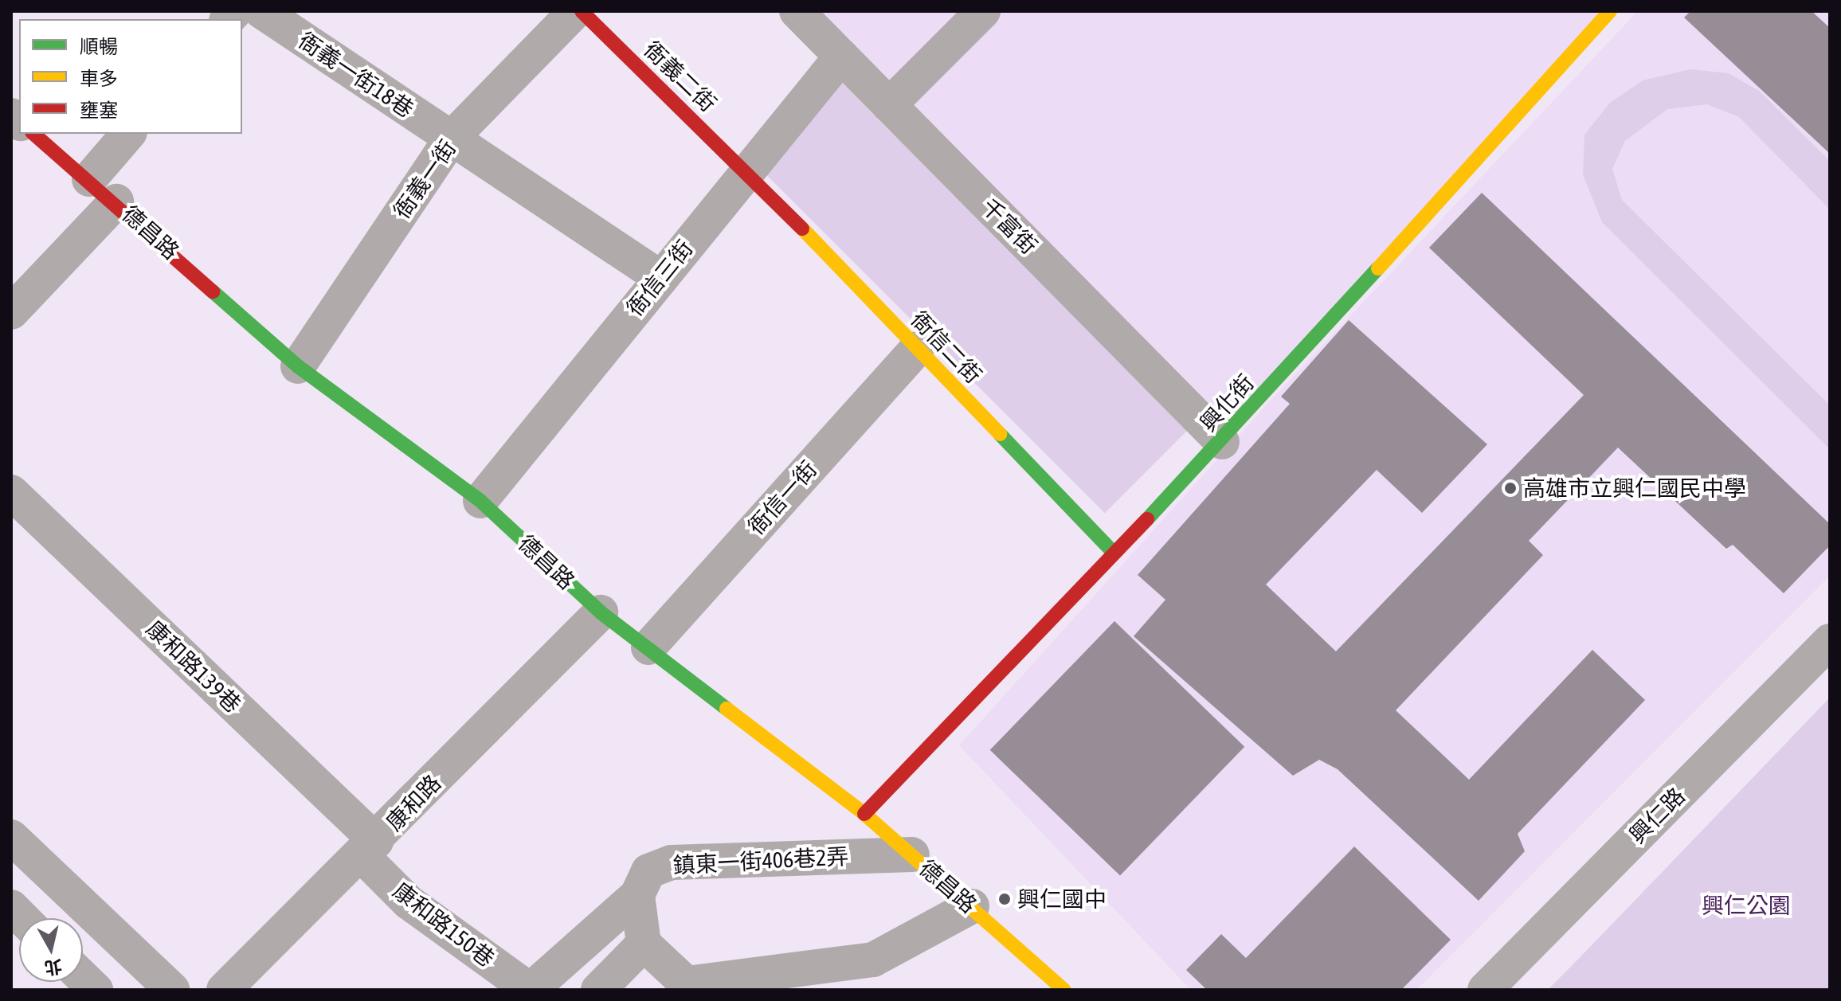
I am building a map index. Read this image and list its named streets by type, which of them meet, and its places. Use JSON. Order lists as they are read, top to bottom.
{
  "streets": {
    "street": [
      "衙義一街18巷",
      "衙義二街",
      "衙義一街",
      "千富街",
      "德昌路",
      "衙信三街",
      "衙信二街",
      "興化街",
      "衙信一街",
      "康和路139巷",
      "康和路",
      "興仁路",
      "鎮東一街406巷2弄",
      "康和路150巷"
    ]
  },
  "crossings": [
    ["衙義一街18巷", "衙義一街"],
    ["衙義一街18巷", "衙信三街"],
    ["衙義二街", "衙信三街"],
    ["衙義二街", "衙信二街"],
    ["衙義一街", "德昌路"],
    ["千富街", "衙信三街"],
    ["千富街", "興化街"],
    ["德昌路", "衙信三街"],
    ["德昌路", "興化街"],
    ["德昌路", "衙信一街"],
    ["德昌路", "康和路"],
    ["德昌路", "鎮東一街406巷2弄"],
    ["衙信三街", "衙信二街"],
    ["衙信二街", "興化街"],
    ["衙信二街", "衙信一街"],
    ["康和路139巷", "康和路"],
    ["康和路139巷", "康和路150巷"],
    ["康和路", "康和路150巷"],
    ["鎮東一街406巷2弄", "康和路150巷"]
  ],
  "parks": ["興仁公園"],
  "places": ["高雄市立興仁國民中學", "興仁國中"],
  "legend": ["順暢", "車多", "壅塞"],
  "north": "bottom"
}
